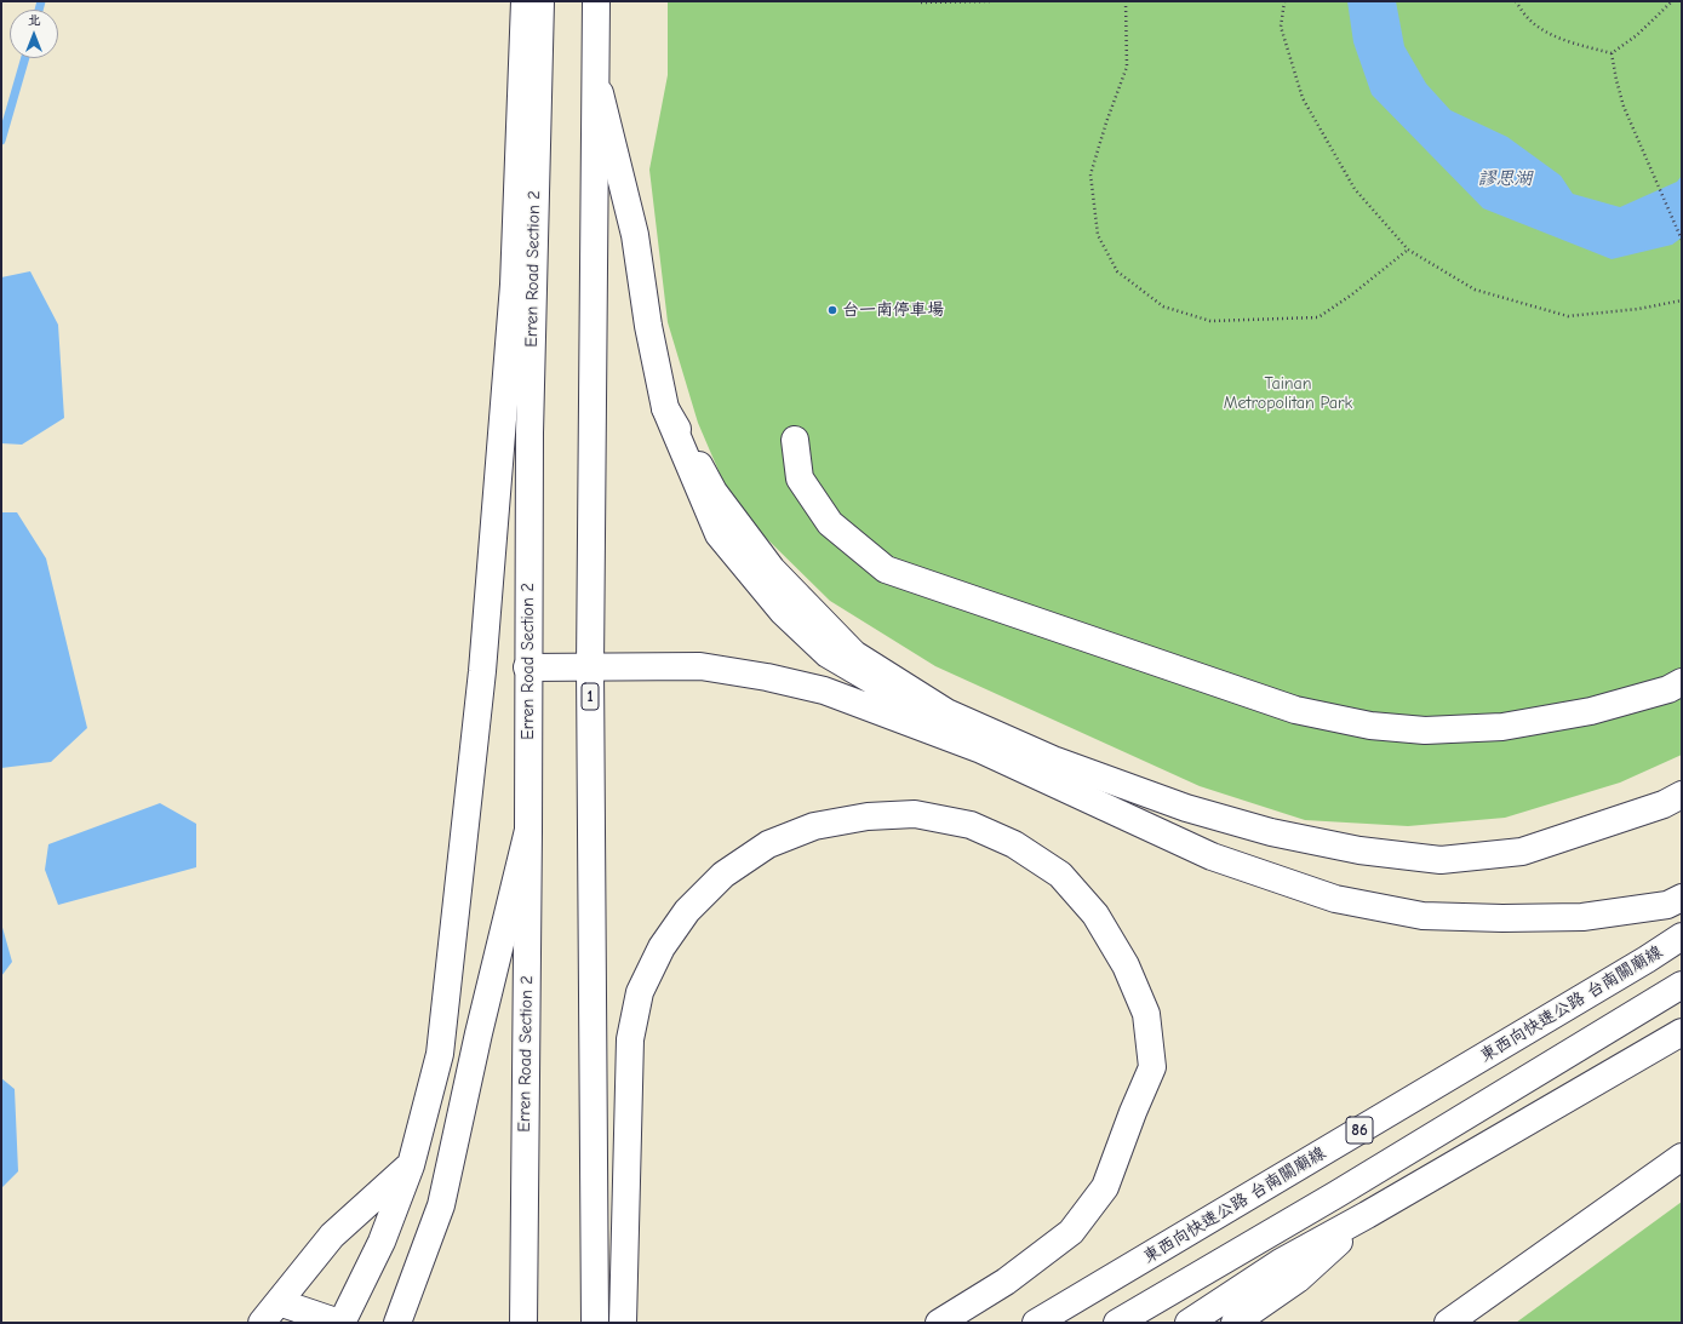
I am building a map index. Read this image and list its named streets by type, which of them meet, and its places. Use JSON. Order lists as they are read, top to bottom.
{
  "streets": {
    "main road": [
      "Erren Road Section 2",
      "1",
      "東西向快速公路 台南關廟線",
      "86"
    ]
  },
  "water": ["謬思湖"],
  "parks": ["Tainan Metropolitan Park"],
  "places": ["台一南停車場"],
  "north": "top"
}
